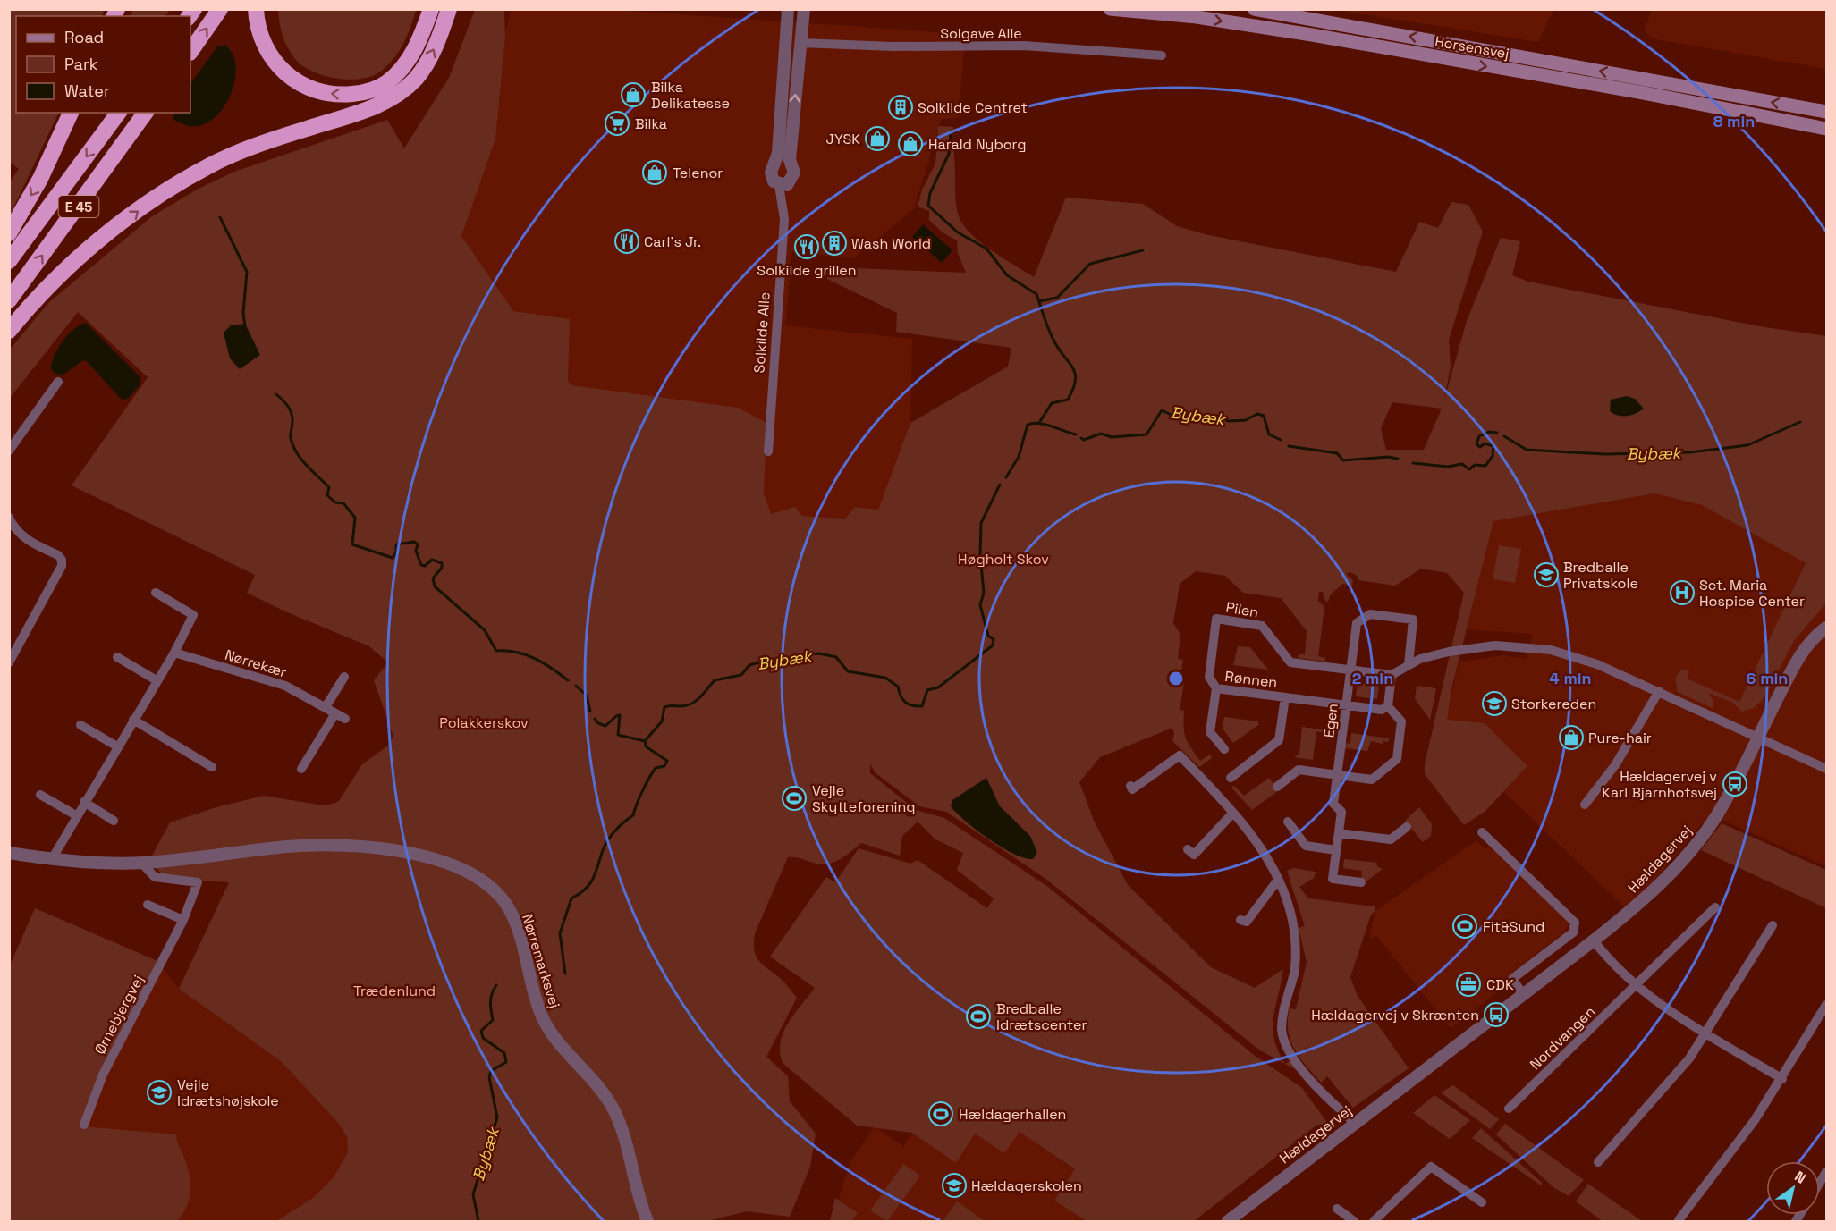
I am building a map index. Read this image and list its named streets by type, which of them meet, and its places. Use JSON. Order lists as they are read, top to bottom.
{
  "streets": {
    "highway": ["E 45"],
    "main road": ["Horsensvej"],
    "street": [
      "Solgave Alle",
      "Solkilde Alle",
      "Pilen",
      "Nørrekær",
      "Rønnen",
      "Egen",
      "Hældagervej",
      "Nørremarksvej",
      "Ørnebjergvej",
      "Nordvangen"
    ]
  },
  "crossings": [
    ["Solgave Alle", "Solkilde Alle"],
    ["Pilen", "Rønnen"],
    ["Pilen", "Egen"],
    ["Rønnen", "Egen"],
    ["Nørremarksvej", "Ørnebjergvej"]
  ],
  "water": ["Bybæk"],
  "parks": ["Høgholt Skov", "Polakkerskov", "Trædenlund"],
  "places": {
    "shop": [
      "Bilka Delikatesse",
      "JYSK",
      "Harald Nyborg",
      "Telenor",
      "Pure-hair"
    ],
    "building": ["Solkilde Centret", "Wash World"],
    "supermarket": ["Bilka"],
    "restaurant": ["Carl's Jr.", "Solkilde grillen"],
    "school or university": [
      "Bredballe Privatskole",
      "Storkereden",
      "Vejle Idrætshøjskole",
      "Hældagerskolen"
    ],
    "hospital": ["Sct. Maria Hospice Center"],
    "bus stop": ["Hældagervej v Karl Bjarnhofsvej", "Hældagervej v Skrænten"],
    "sports": [
      "Vejle Skytteforening",
      "Fit&Sund",
      "Bredballe Idrætscenter",
      "Hældagerhallen"
    ],
    "office": ["CDK"]
  },
  "legend": ["Road", "Park", "Water"],
  "north": "top right",
  "rings": [
    "8 min",
    "2 min",
    "4 min",
    "6 min"
  ]
}
